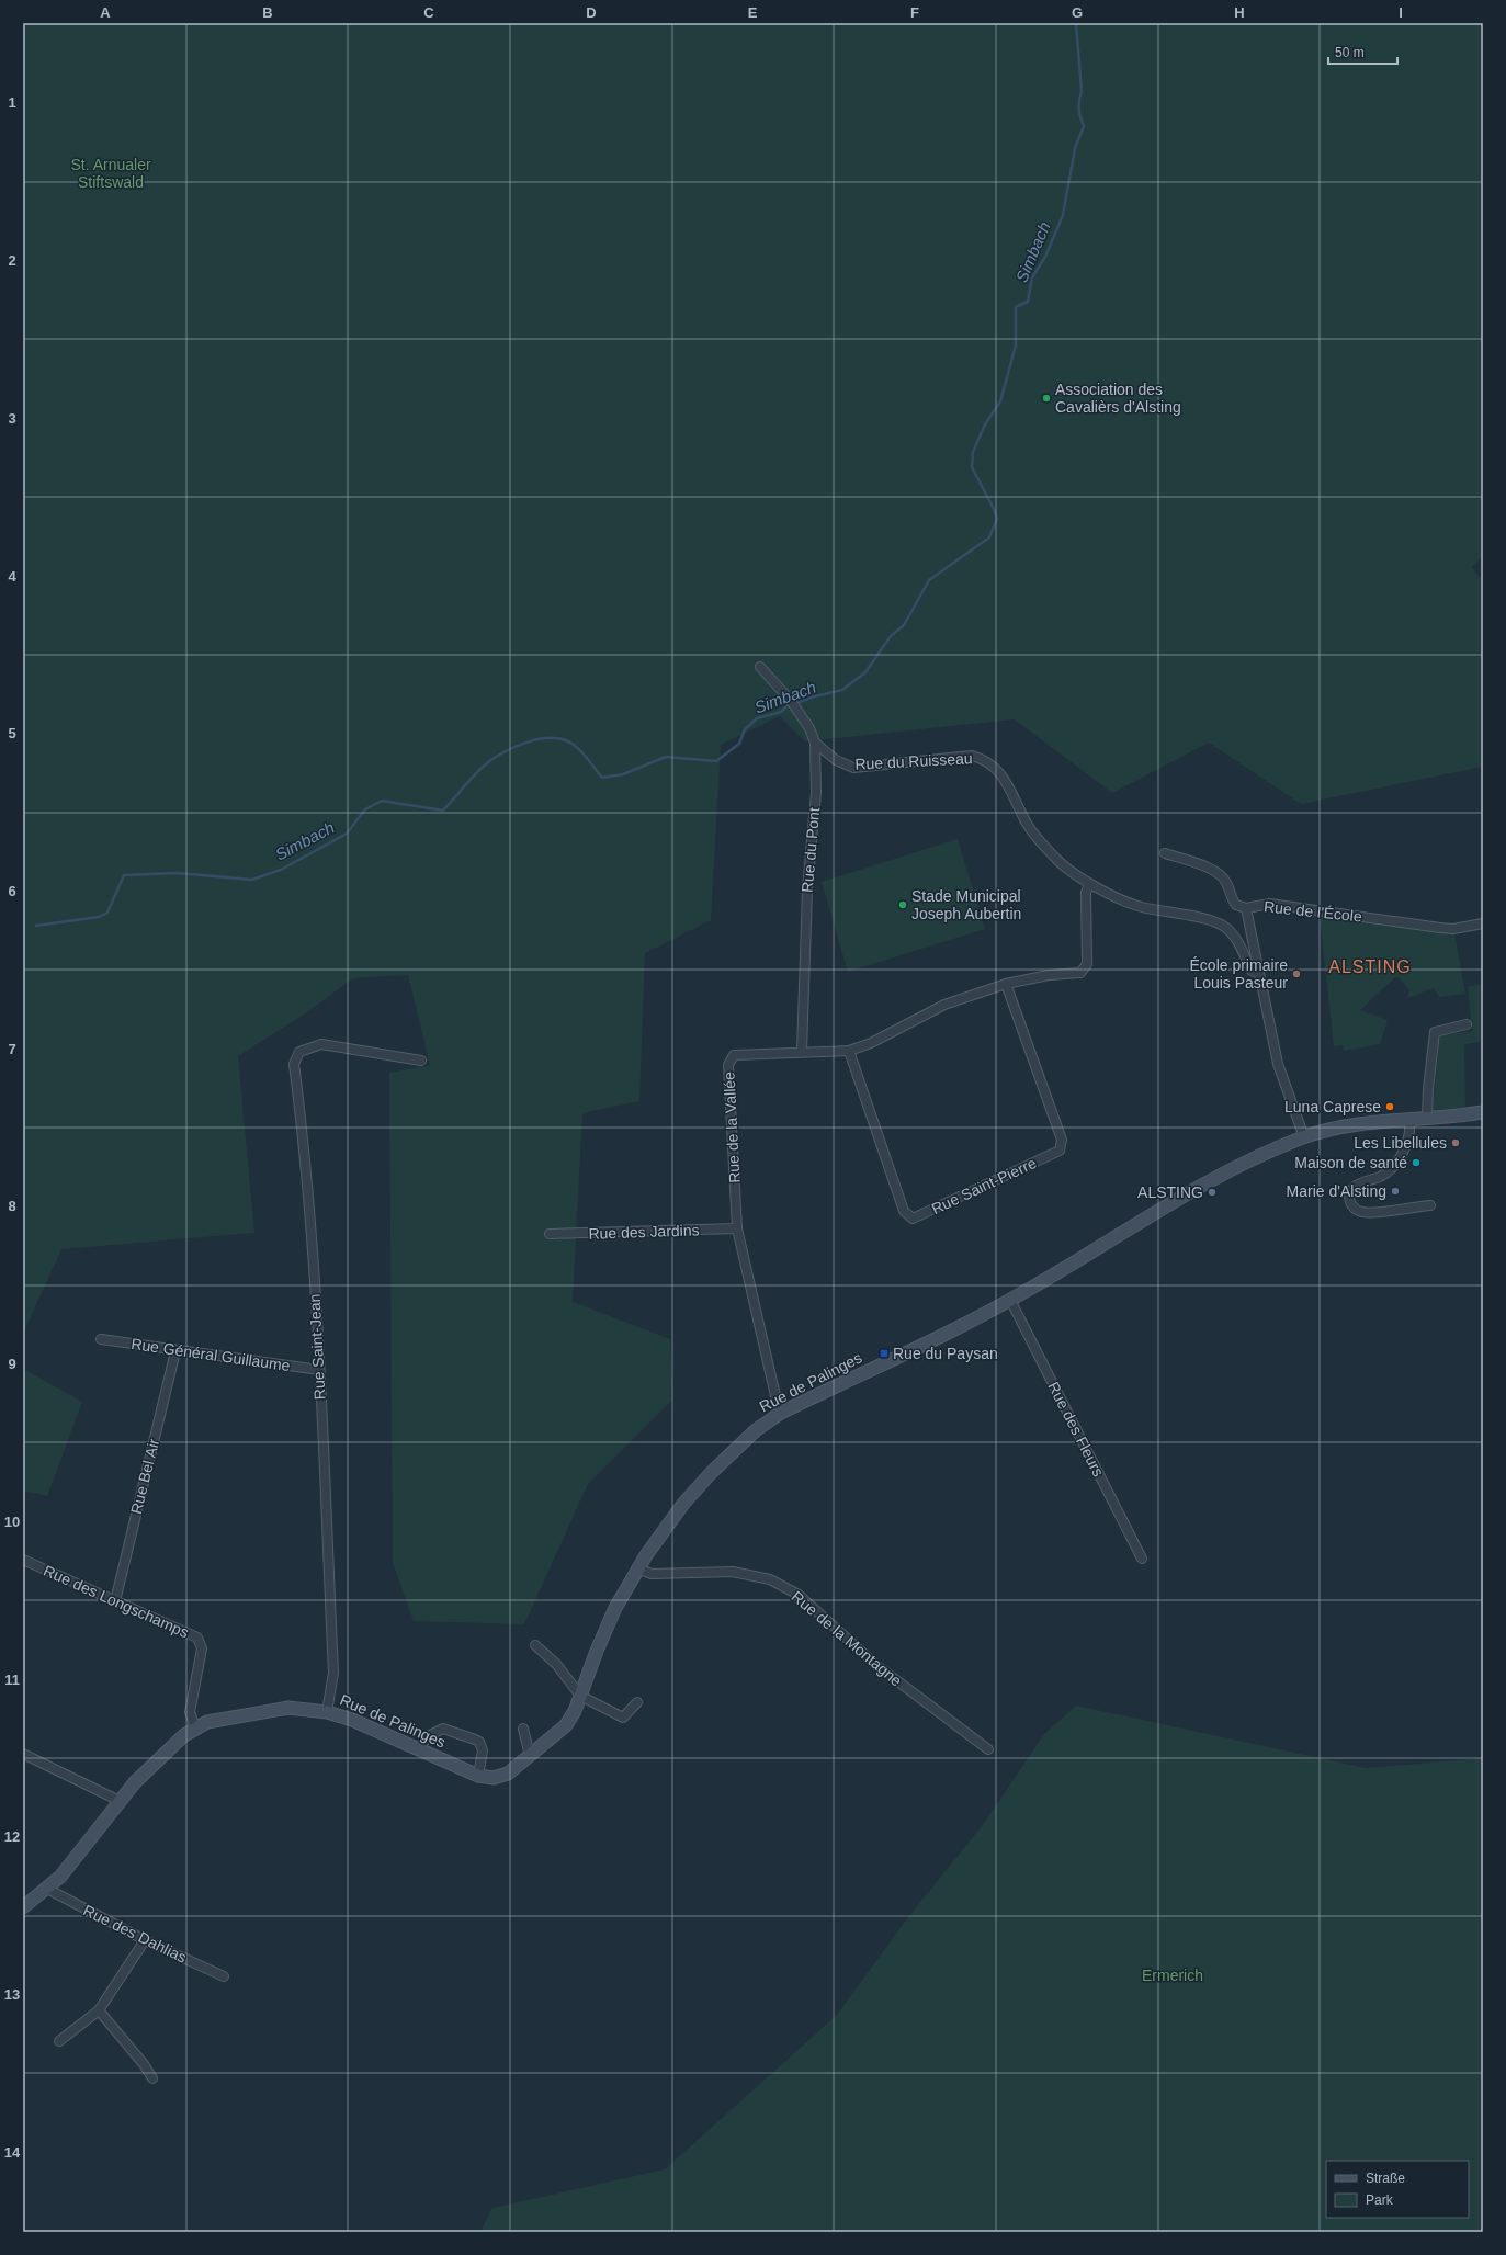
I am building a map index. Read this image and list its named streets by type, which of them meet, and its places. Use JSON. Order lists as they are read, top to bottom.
{
  "streets": {
    "main road": ["Rue de Palinges"],
    "street": [
      "Rue du Ruisseau",
      "Rue du Pont",
      "Rue de l'École",
      "Rue de la Vallée",
      "Rue Saint-Pierre",
      "Rue des Jardins",
      "Rue Saint-Jean",
      "Rue Général Guillaume",
      "Rue des Fleurs",
      "Rue Bel Air",
      "Rue des Longschamps",
      "Rue de la Montagne",
      "Rue des Dahlias"
    ]
  },
  "crossings": [
    ["Rue du Ruisseau", "Rue du Pont"],
    ["Rue du Ruisseau", "Rue de l'École"],
    ["Rue du Ruisseau", "Rue de la Vallée"],
    ["Rue du Pont", "Rue de la Vallée"],
    ["Rue de l'École", "Rue de Palinges"],
    ["Rue de la Vallée", "Rue Saint-Pierre"],
    ["Rue de la Vallée", "Rue des Jardins"],
    ["Rue de la Vallée", "Rue de Palinges"],
    ["Rue Saint-Jean", "Rue Général Guillaume"],
    ["Rue Saint-Jean", "Rue de Palinges"],
    ["Rue Général Guillaume", "Rue Bel Air"],
    ["Rue de Palinges", "Rue des Fleurs"],
    ["Rue de Palinges", "Rue des Longschamps"],
    ["Rue de Palinges", "Rue de la Montagne"],
    ["Rue de Palinges", "Rue des Dahlias"],
    ["Rue Bel Air", "Rue des Longschamps"]
  ],
  "districts": ["ALSTING"],
  "water": ["Simbach"],
  "parks": ["St. Arnualer Stiftswald", "Ermerich"],
  "places": {
    "other": [
      "Association des Cavalièrs d'Alsting",
      "Stade Municipal Joseph Aubertin",
      "École primaire Louis Pasteur",
      "Luna Caprese",
      "Les Libellules",
      "Maison de santé",
      "Marie d'Alsting",
      "ALSTING"
    ],
    "transit": ["Rue du Paysan"]
  },
  "legend": ["Straße", "Park"],
  "scale_bar": "50 m",
  "grid": {
    "columns": [
      "A",
      "B",
      "C",
      "D",
      "E",
      "F",
      "G",
      "H",
      "I"
    ],
    "rows": [
      "1",
      "2",
      "3",
      "4",
      "5",
      "6",
      "7",
      "8",
      "9",
      "10",
      "11",
      "12",
      "13",
      "14"
    ]
  }
}
